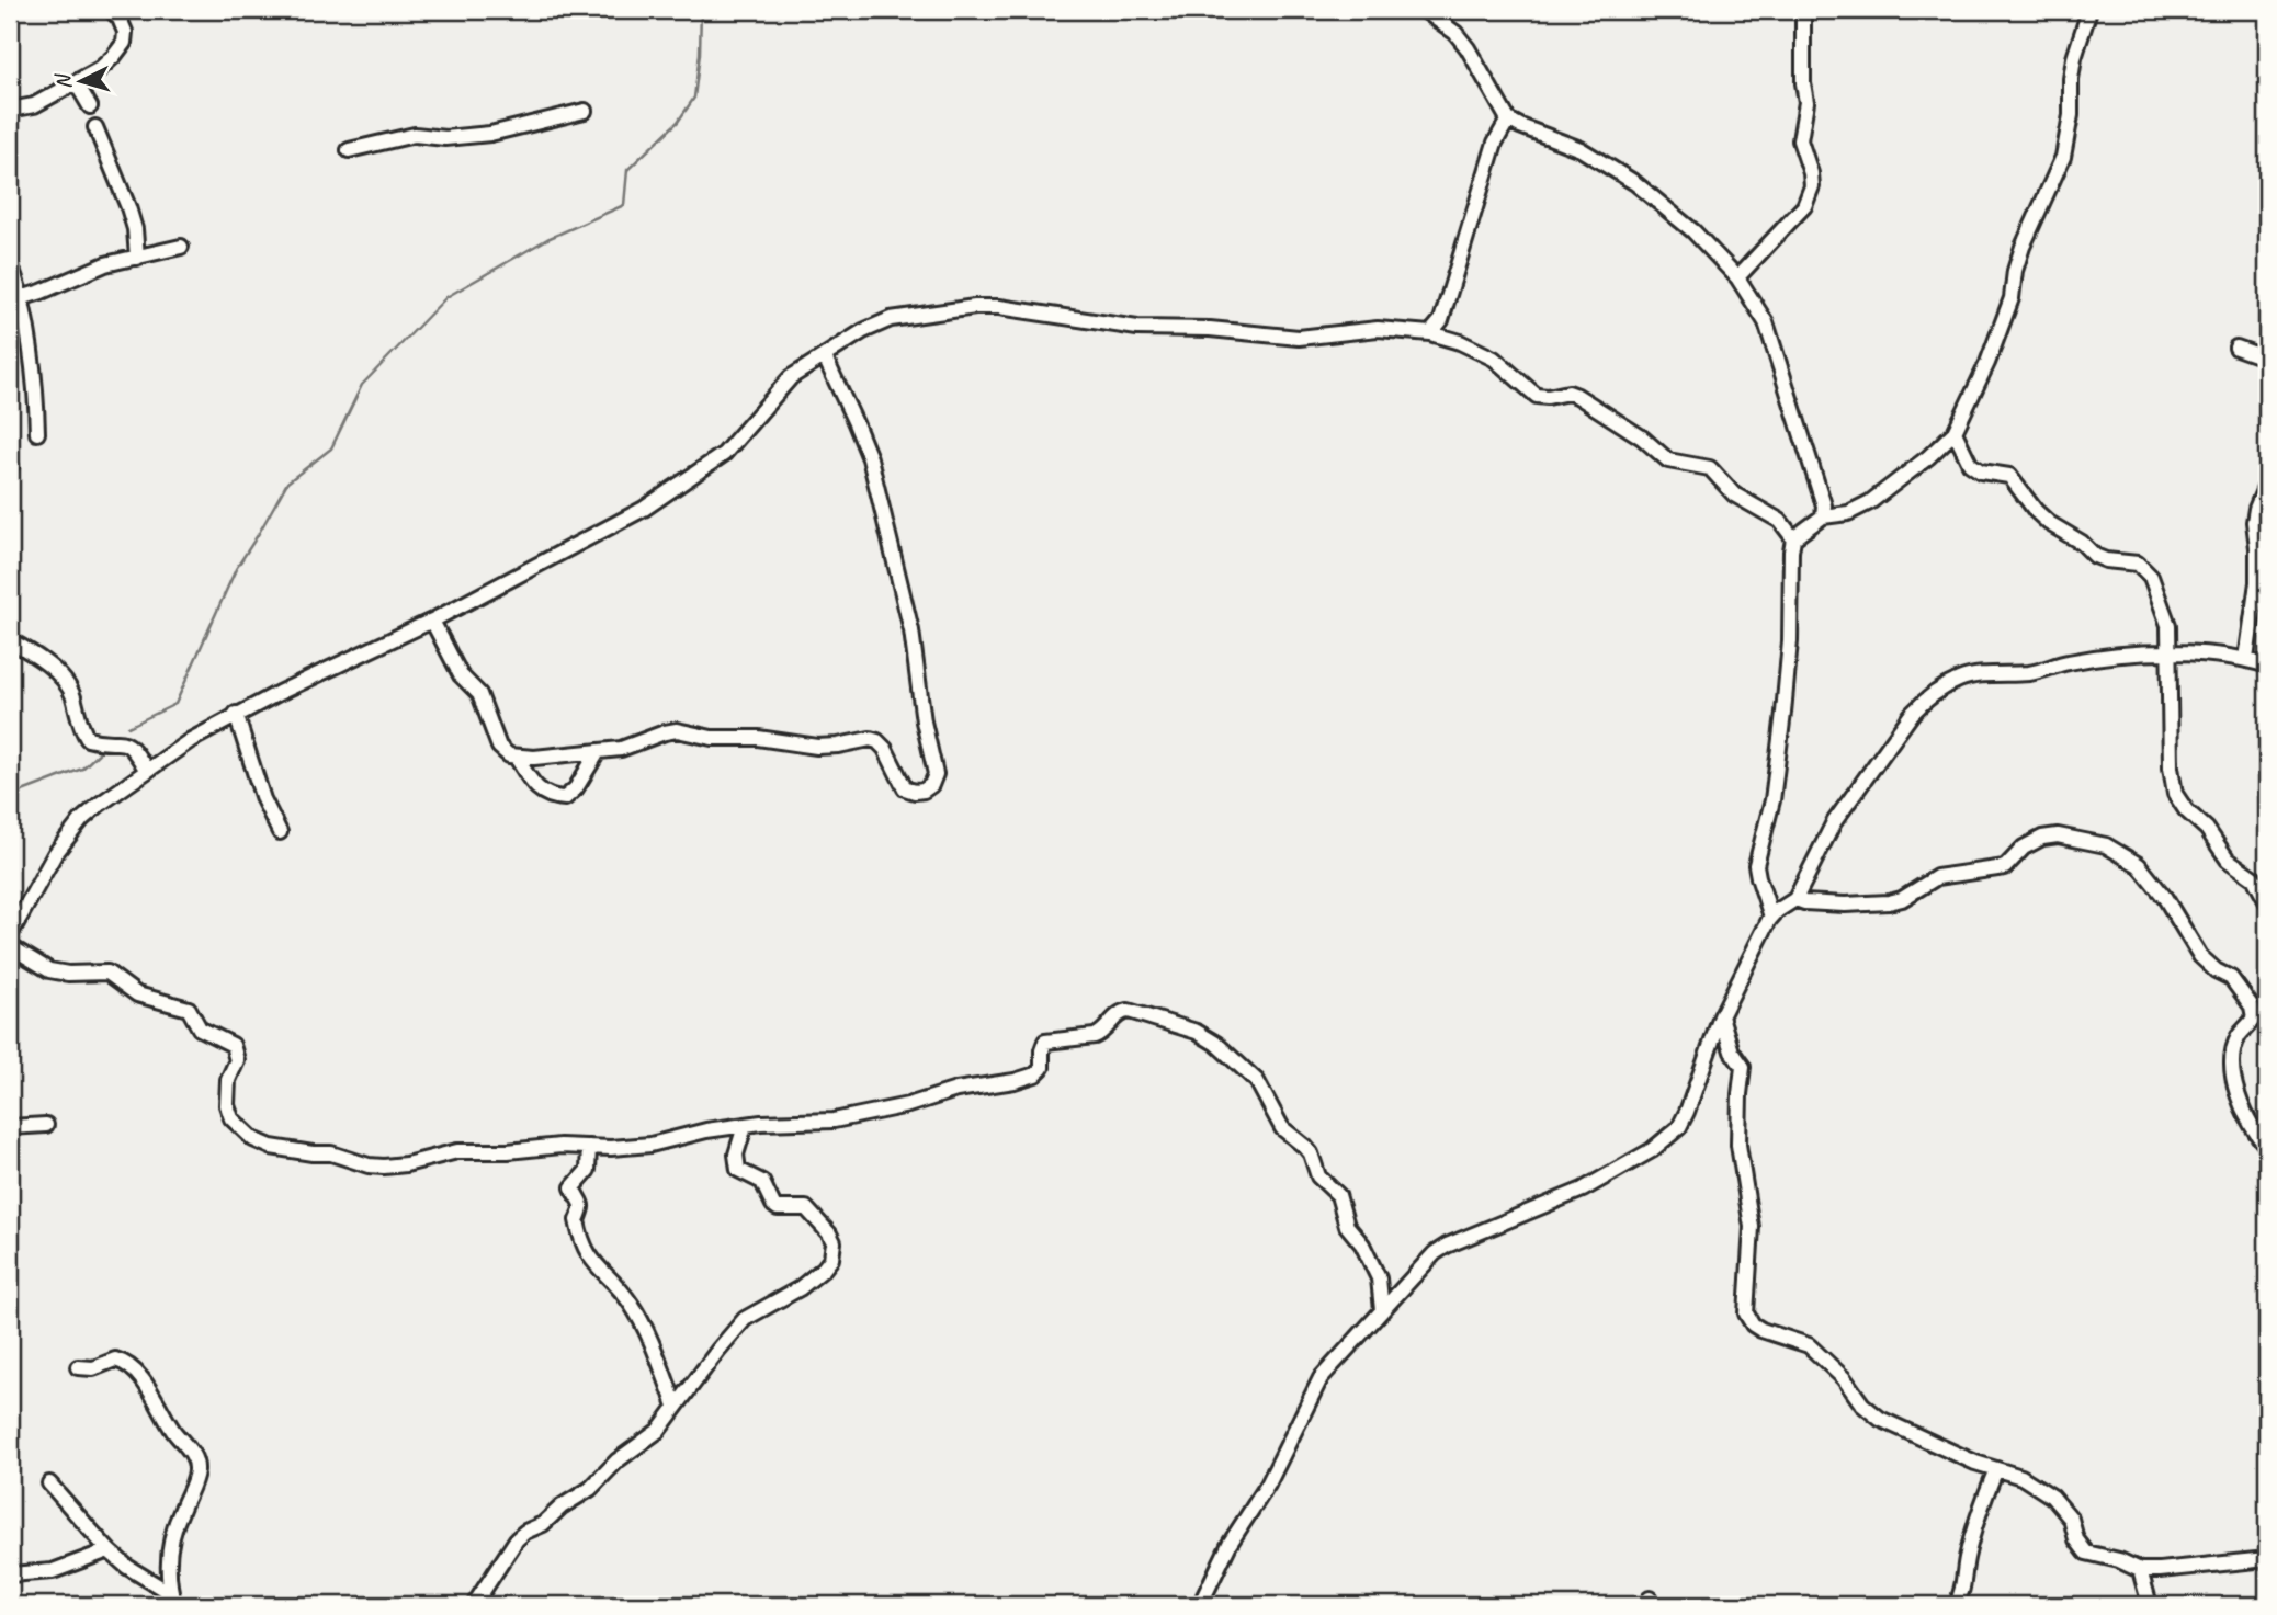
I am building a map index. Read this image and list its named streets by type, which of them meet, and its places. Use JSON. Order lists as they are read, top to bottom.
{
  "north": "left"
}
